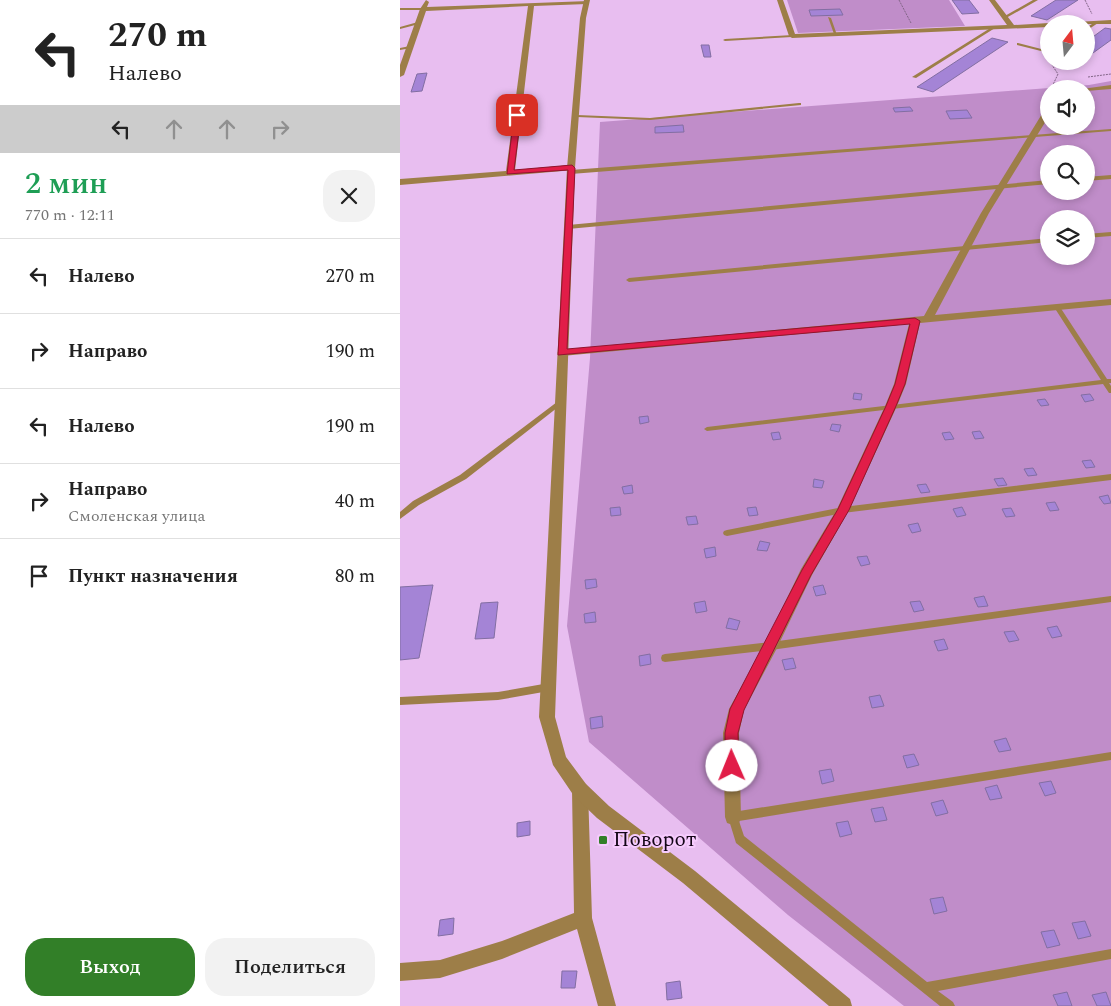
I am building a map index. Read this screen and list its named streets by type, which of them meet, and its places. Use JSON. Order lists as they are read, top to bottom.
{
  "places": {
    "transit": ["Поворот"]
  },
  "north": "top",
  "page": {
    "turn": ["270 m", "Налево"],
    "heading": ["2 мин", "770 m · 12:11"],
    "list": [
      {
        "name": "Налево",
        "value": "270 m"
      },
      {
        "name": "Направо",
        "value": "190 m"
      },
      {
        "name": "Налево",
        "value": "190 m"
      },
      {
        "name": "Направо",
        "note": "Смоленская улица",
        "value": "40 m"
      },
      {
        "name": "Пункт назначения",
        "value": "80 m"
      }
    ],
    "buttons": ["Выход", "Поделиться"]
  }
}
